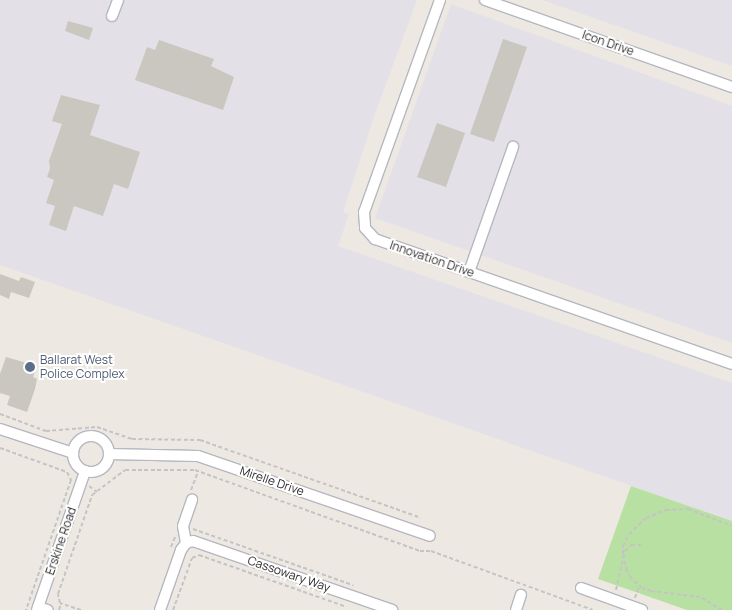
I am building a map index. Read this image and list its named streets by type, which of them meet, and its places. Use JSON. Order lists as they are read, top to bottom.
{
  "streets": {
    "street": [
      "Icon Drive",
      "Innovation Drive",
      "Mirelle Drive",
      "Erskine Road",
      "Cassowary Way"
    ]
  },
  "crossings": [
    ["Mirelle Drive", "Erskine Road"]
  ],
  "places": ["Ballarat West Police Complex"]
}
